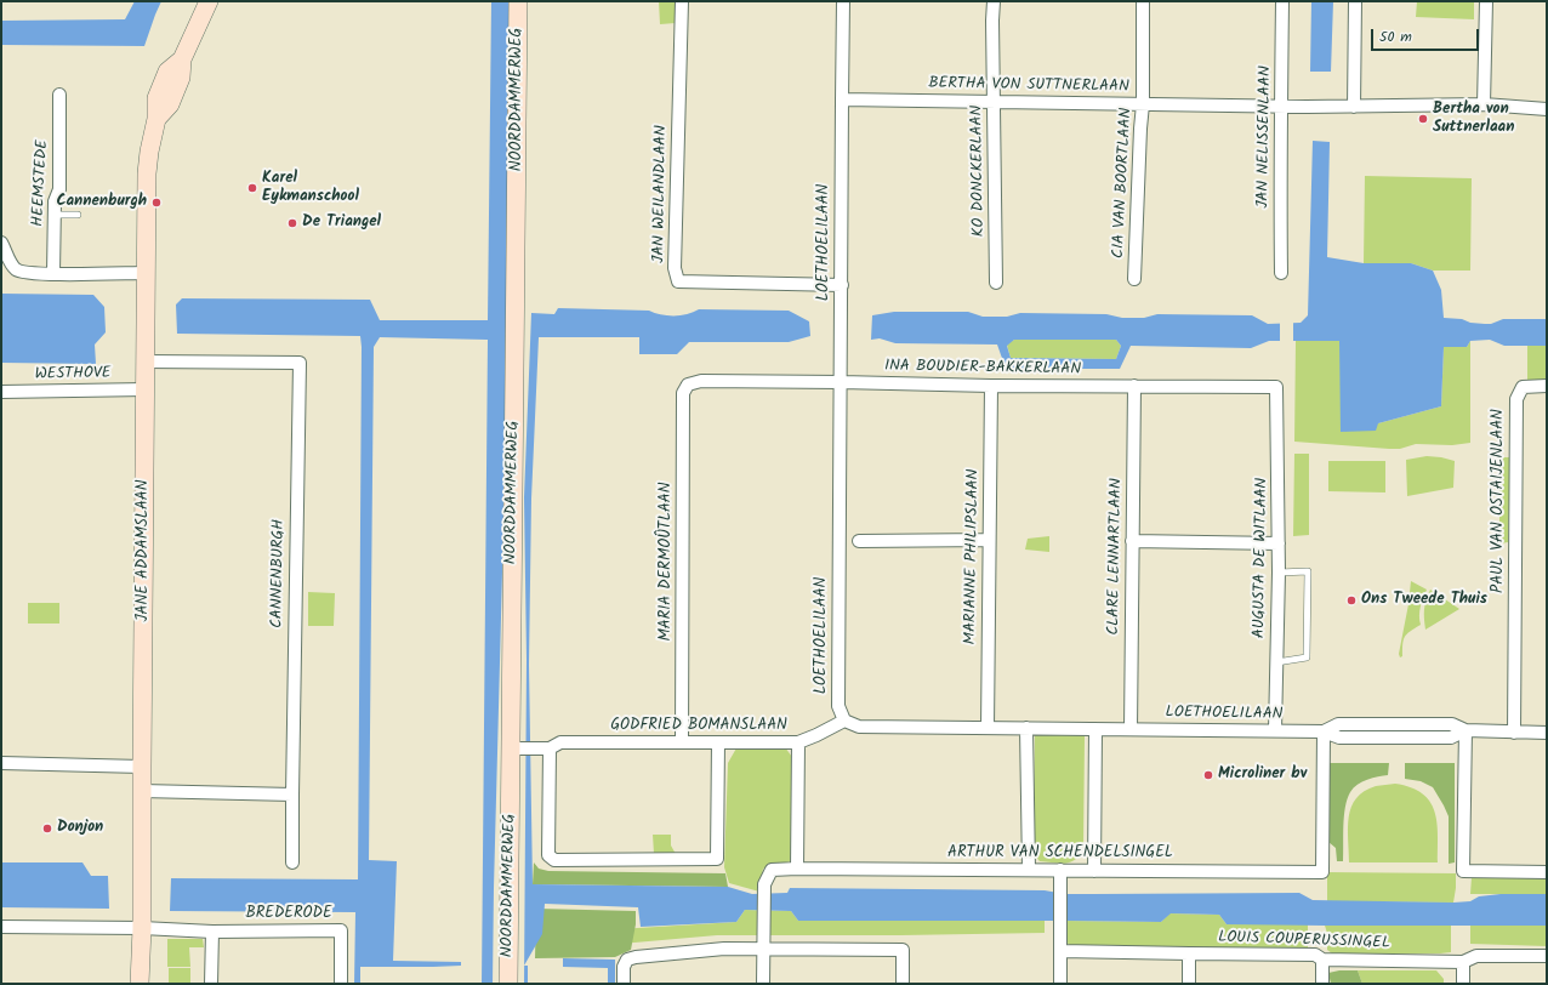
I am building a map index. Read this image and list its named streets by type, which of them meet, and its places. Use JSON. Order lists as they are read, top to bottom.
{
  "streets": {
    "street": [
      "BERTHA VON SUTTNERLAAN",
      "NOORDDAMMERWEG",
      "JAN NELISSENLAAN",
      "KO DONCKERLAAN",
      "HEEMSTEDE",
      "CIA VAN BOORTLAAN",
      "JAN WEILANDLAAN",
      "LOETHOELILAAN",
      "INA BOUDIER-BAKKERLAAN",
      "WESTHOVE",
      "PAUL VAN OSTAIJENLAAN",
      "JANE ADDAMSLAAN",
      "MARIANNE PHILIPSLAAN",
      "CLARE LENNARTLAAN",
      "AUGUSTA DE WITLAAN",
      "MARIA DERMOÛTLAAN",
      "CANNENBURGH",
      "GODFRIED BOMANSLAAN",
      "ARTHUR VAN SCHENDELSINGEL",
      "BREDERODE",
      "LOUIS COUPERUSSINGEL"
    ]
  },
  "crossings": [
    ["BERTHA VON SUTTNERLAAN", "JAN NELISSENLAAN"],
    ["BERTHA VON SUTTNERLAAN", "KO DONCKERLAAN"],
    ["BERTHA VON SUTTNERLAAN", "CIA VAN BOORTLAAN"],
    ["BERTHA VON SUTTNERLAAN", "LOETHOELILAAN"],
    ["NOORDDAMMERWEG", "GODFRIED BOMANSLAAN"],
    ["JAN WEILANDLAAN", "LOETHOELILAAN"],
    ["LOETHOELILAAN", "INA BOUDIER-BAKKERLAAN"],
    ["LOETHOELILAAN", "PAUL VAN OSTAIJENLAAN"],
    ["LOETHOELILAAN", "MARIANNE PHILIPSLAAN"],
    ["LOETHOELILAAN", "CLARE LENNARTLAAN"],
    ["LOETHOELILAAN", "AUGUSTA DE WITLAAN"],
    ["LOETHOELILAAN", "GODFRIED BOMANSLAAN"],
    ["LOETHOELILAAN", "ARTHUR VAN SCHENDELSINGEL"],
    ["INA BOUDIER-BAKKERLAAN", "MARIANNE PHILIPSLAAN"],
    ["INA BOUDIER-BAKKERLAAN", "CLARE LENNARTLAAN"],
    ["INA BOUDIER-BAKKERLAAN", "AUGUSTA DE WITLAAN"],
    ["INA BOUDIER-BAKKERLAAN", "MARIA DERMOÛTLAAN"],
    ["WESTHOVE", "JANE ADDAMSLAAN"],
    ["JANE ADDAMSLAAN", "CANNENBURGH"],
    ["JANE ADDAMSLAAN", "BREDERODE"],
    ["MARIA DERMOÛTLAAN", "GODFRIED BOMANSLAAN"]
  ],
  "places": [
    "Bertha von Suttnerlaan",
    "Karel Eykmanschool",
    "Cannenburgh",
    "De Triangel",
    "Ons Tweede Thuis",
    "Microliner bv",
    "Donjon"
  ],
  "scale_bar": "50 m"
}
